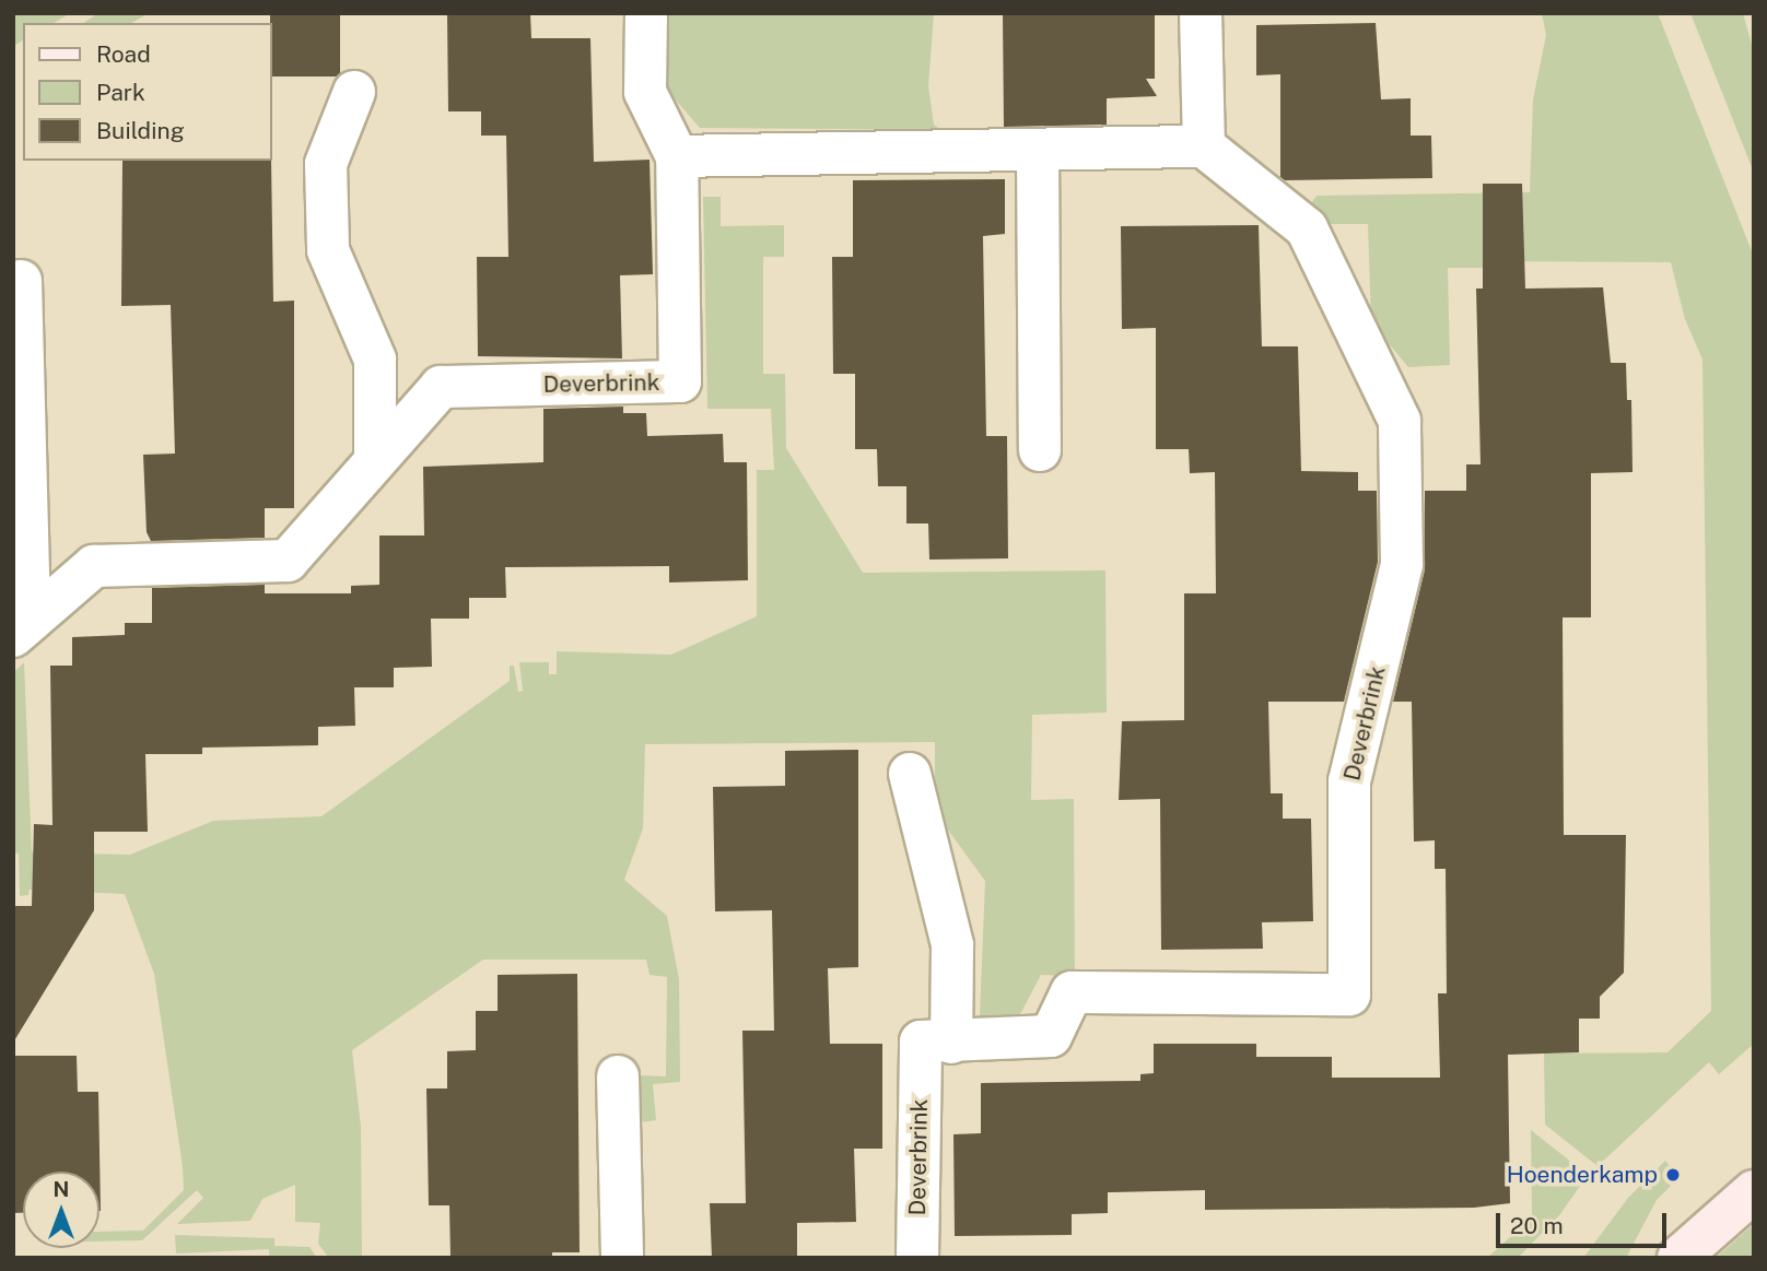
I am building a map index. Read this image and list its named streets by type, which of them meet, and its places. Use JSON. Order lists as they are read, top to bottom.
{
  "streets": {
    "street": ["Deverbrink"]
  },
  "places": ["Hoenderkamp"],
  "legend": ["Road", "Park", "Building"],
  "scale_bar": "20 m",
  "north": "top"
}
